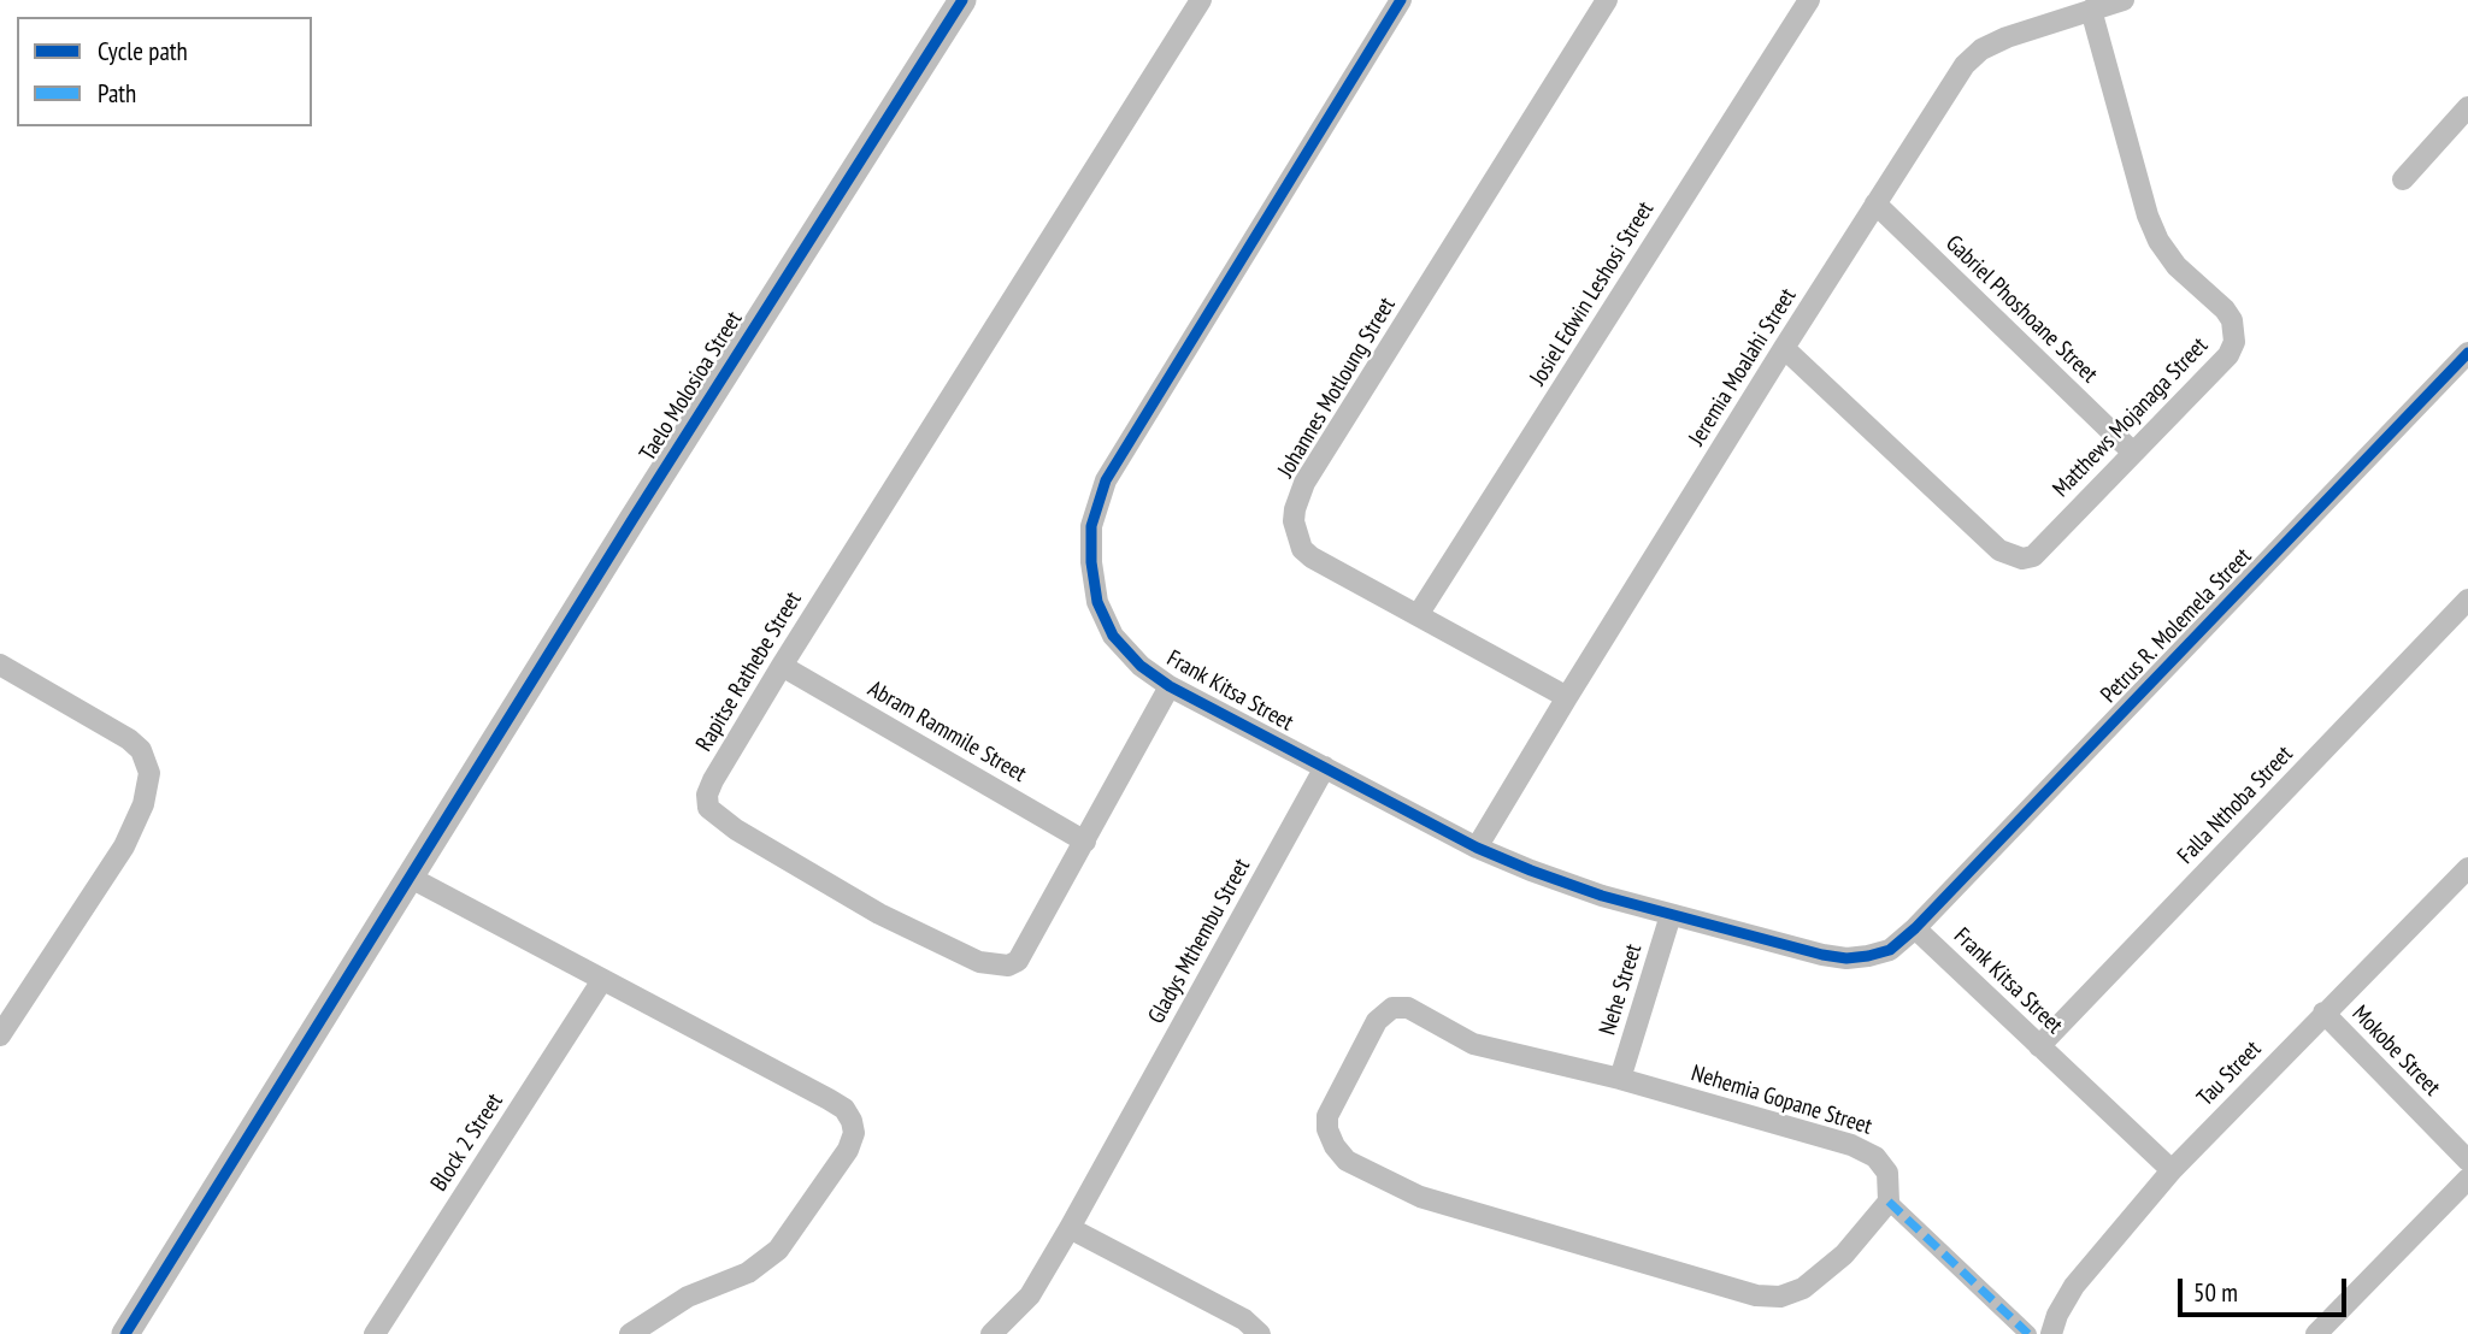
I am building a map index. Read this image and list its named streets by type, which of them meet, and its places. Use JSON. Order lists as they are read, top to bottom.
{
  "streets": {
    "street": [
      "Josiel Edwin Leshosi Street",
      "Gabriel Phoshoane Street",
      "Jeremia Moalahi Street",
      "Taelo Molosioa Street",
      "Johannes Motloung Street",
      "Matthews Mojanaga Street",
      "Petrus R. Molemela Street",
      "Rapitse Rathebe Street",
      "Frank Kitsa Street",
      "Abram Rammile Street",
      "Falla Nthoba Street",
      "Gladys Mthembu Street",
      "Nehe Street",
      "Mokobe Street",
      "Tau Street",
      "Nehemia Gopane Street",
      "Block 2 Street"
    ]
  },
  "crossings": [
    ["Josiel Edwin Leshosi Street", "Johannes Motloung Street"],
    ["Gabriel Phoshoane Street", "Jeremia Moalahi Street"],
    ["Gabriel Phoshoane Street", "Matthews Mojanaga Street"],
    ["Jeremia Moalahi Street", "Johannes Motloung Street"],
    ["Jeremia Moalahi Street", "Matthews Mojanaga Street"],
    ["Jeremia Moalahi Street", "Frank Kitsa Street"],
    ["Petrus R. Molemela Street", "Frank Kitsa Street"],
    ["Rapitse Rathebe Street", "Frank Kitsa Street"],
    ["Rapitse Rathebe Street", "Abram Rammile Street"],
    ["Frank Kitsa Street", "Falla Nthoba Street"],
    ["Frank Kitsa Street", "Gladys Mthembu Street"],
    ["Frank Kitsa Street", "Nehe Street"],
    ["Frank Kitsa Street", "Tau Street"],
    ["Nehe Street", "Nehemia Gopane Street"],
    ["Mokobe Street", "Tau Street"]
  ],
  "legend": ["Cycle path", "Path"],
  "scale_bar": "50 m"
}
